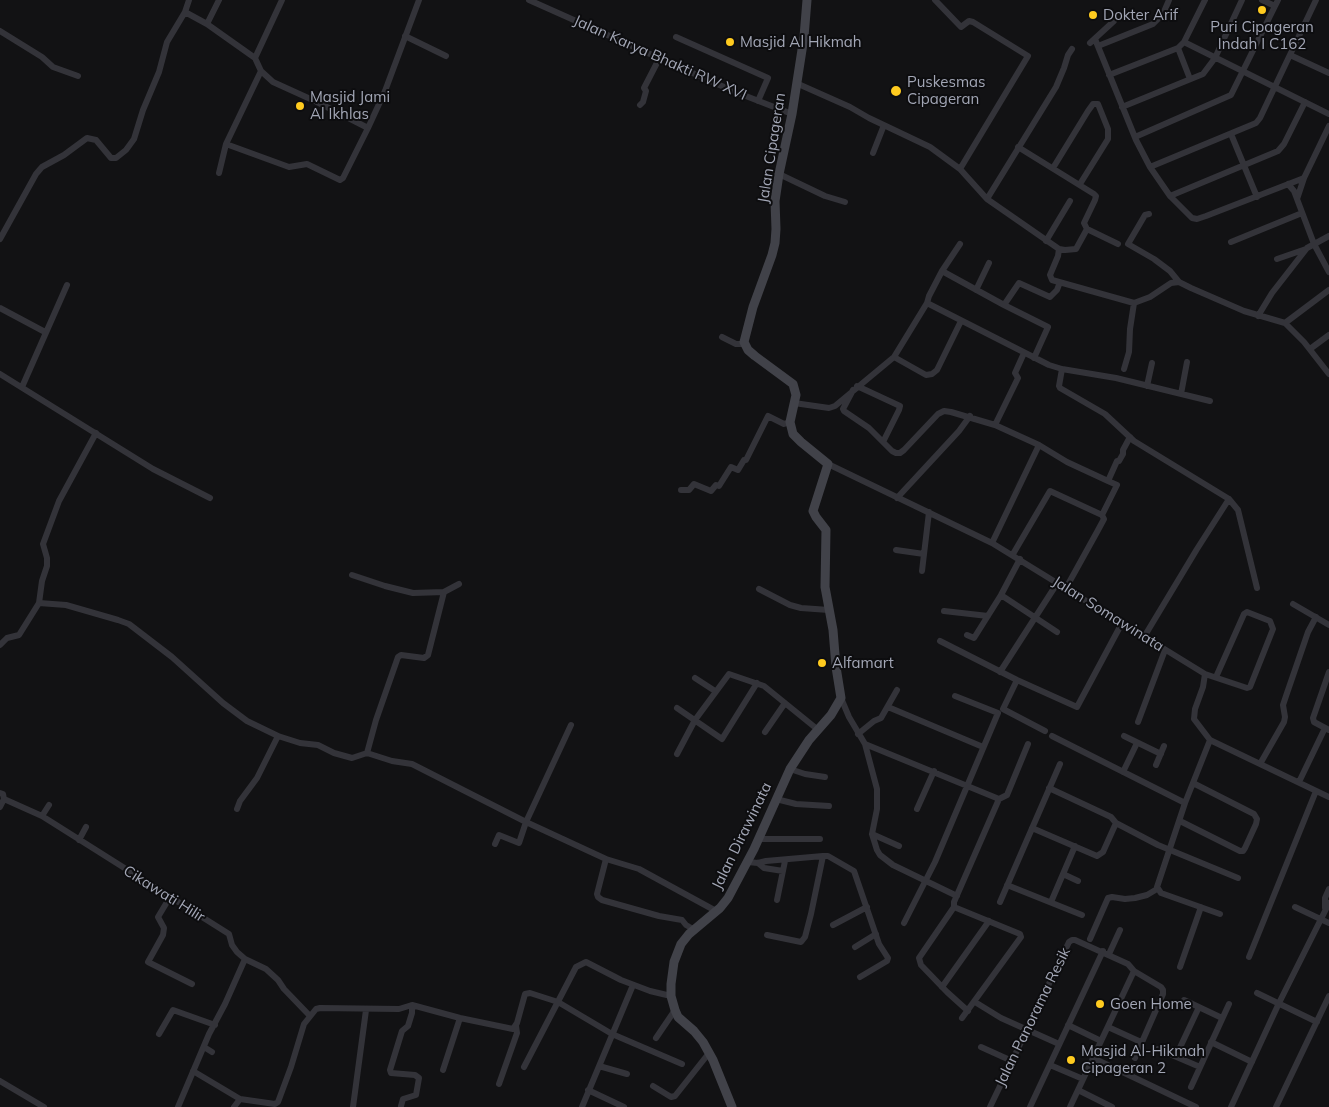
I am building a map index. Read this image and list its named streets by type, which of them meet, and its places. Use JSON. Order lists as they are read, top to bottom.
{
  "streets": {
    "street": [
      "Jalan Karya Bhakti RW XVI",
      "Jalan Cipageran",
      "Jalan Somawinata",
      "Jalan Dirawinata",
      "Cikawati Hilir",
      "Jalan Panorama Resik"
    ]
  },
  "crossings": [
    ["Jalan Karya Bhakti RW XVI", "Jalan Cipageran"]
  ],
  "places": [
    "Puri Cipageran Indah I C162",
    "Dokter Arif",
    "Masjid Al Hikmah",
    "Puskesmas Cipageran",
    "Masjid Jami Al Ikhlas",
    "Alfamart",
    "Goen Home",
    "Masjid Al-Hikmah Cipageran 2"
  ]
}
